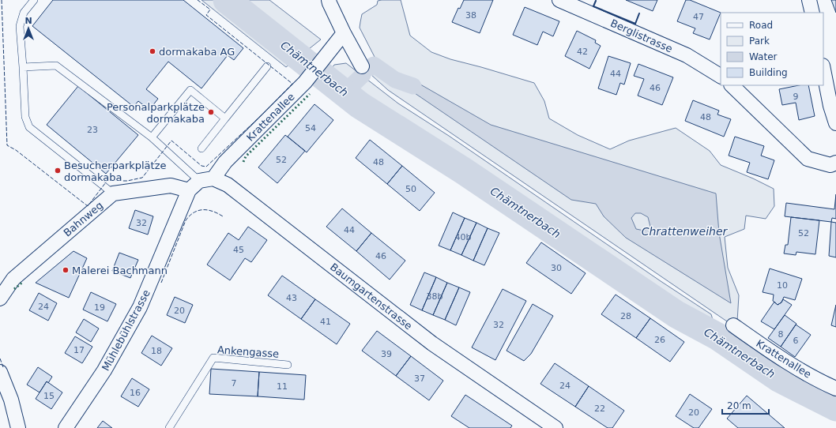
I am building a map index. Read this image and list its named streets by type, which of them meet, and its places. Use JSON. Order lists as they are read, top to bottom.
{
  "streets": {
    "street": [
      "Berglistrasse",
      "Krattenallee",
      "Bahnweg",
      "Baumgartenstrasse",
      "Mühlebühlstrasse"
    ],
    "lane": ["Ankengasse"]
  },
  "crossings": [
    ["Krattenallee", "Baumgartenstrasse"]
  ],
  "water": ["Chämtnerbach", "Chrattenweiher"],
  "places": [
    "dormakaba AG",
    "Personalparkplätze dormakaba",
    "Besucherparkplätze dormakaba",
    "Malerei Bachmann"
  ],
  "house_numbers": [
    "38",
    "47",
    "42",
    "44",
    "46",
    "9",
    "48",
    "54",
    "23",
    "52",
    "48",
    "50",
    "32",
    "44",
    "52",
    "40b",
    "45",
    "46",
    "30",
    "10",
    "38b",
    "43",
    "24",
    "19",
    "20",
    "28",
    "41",
    "32",
    "8",
    "26",
    "6",
    "17",
    "18",
    "39",
    "37",
    "7",
    "24",
    "11",
    "16",
    "15",
    "22",
    "20"
  ],
  "legend": [
    "Road",
    "Park",
    "Water",
    "Building"
  ],
  "scale_bar": "20 m",
  "north": "top"
}
